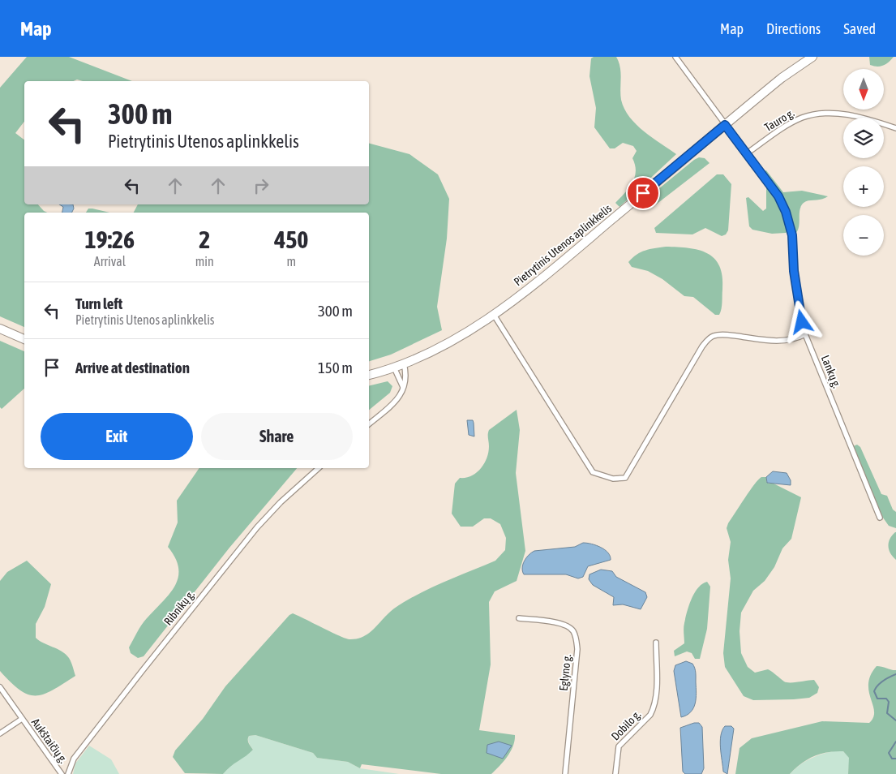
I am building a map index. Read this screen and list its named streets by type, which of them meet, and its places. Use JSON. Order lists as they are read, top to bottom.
{
  "streets": {
    "highway": ["Pietrytinis Utenos aplinkkelis"],
    "street": [
      "Tauro g.",
      "Lankų g.",
      "Ribnikų g.",
      "Eglyno g.",
      "Dobilo g.",
      "Aukštaičių g."
    ]
  },
  "crossings": [
    ["Tauro g.", "Lankų g."],
    ["Pietrytinis Utenos aplinkkelis", "Lankų g."]
  ],
  "north": "bottom",
  "page": {
    "header": "Map",
    "nav": ["Map", "Directions", "Saved"],
    "map_buttons": ["+", "−"],
    "turn": ["300 m", "Pietrytinis Utenos aplinkkelis"],
    "eta": [
      "19:26",
      "Arrival",
      "2",
      "min",
      "450",
      "m"
    ],
    "list": [
      {
        "name": "Turn left",
        "note": "Pietrytinis Utenos aplinkkelis",
        "value": "300 m"
      },
      {
        "name": "Arrive at destination",
        "value": "150 m"
      }
    ],
    "buttons": ["Exit", "Share"]
  }
}
